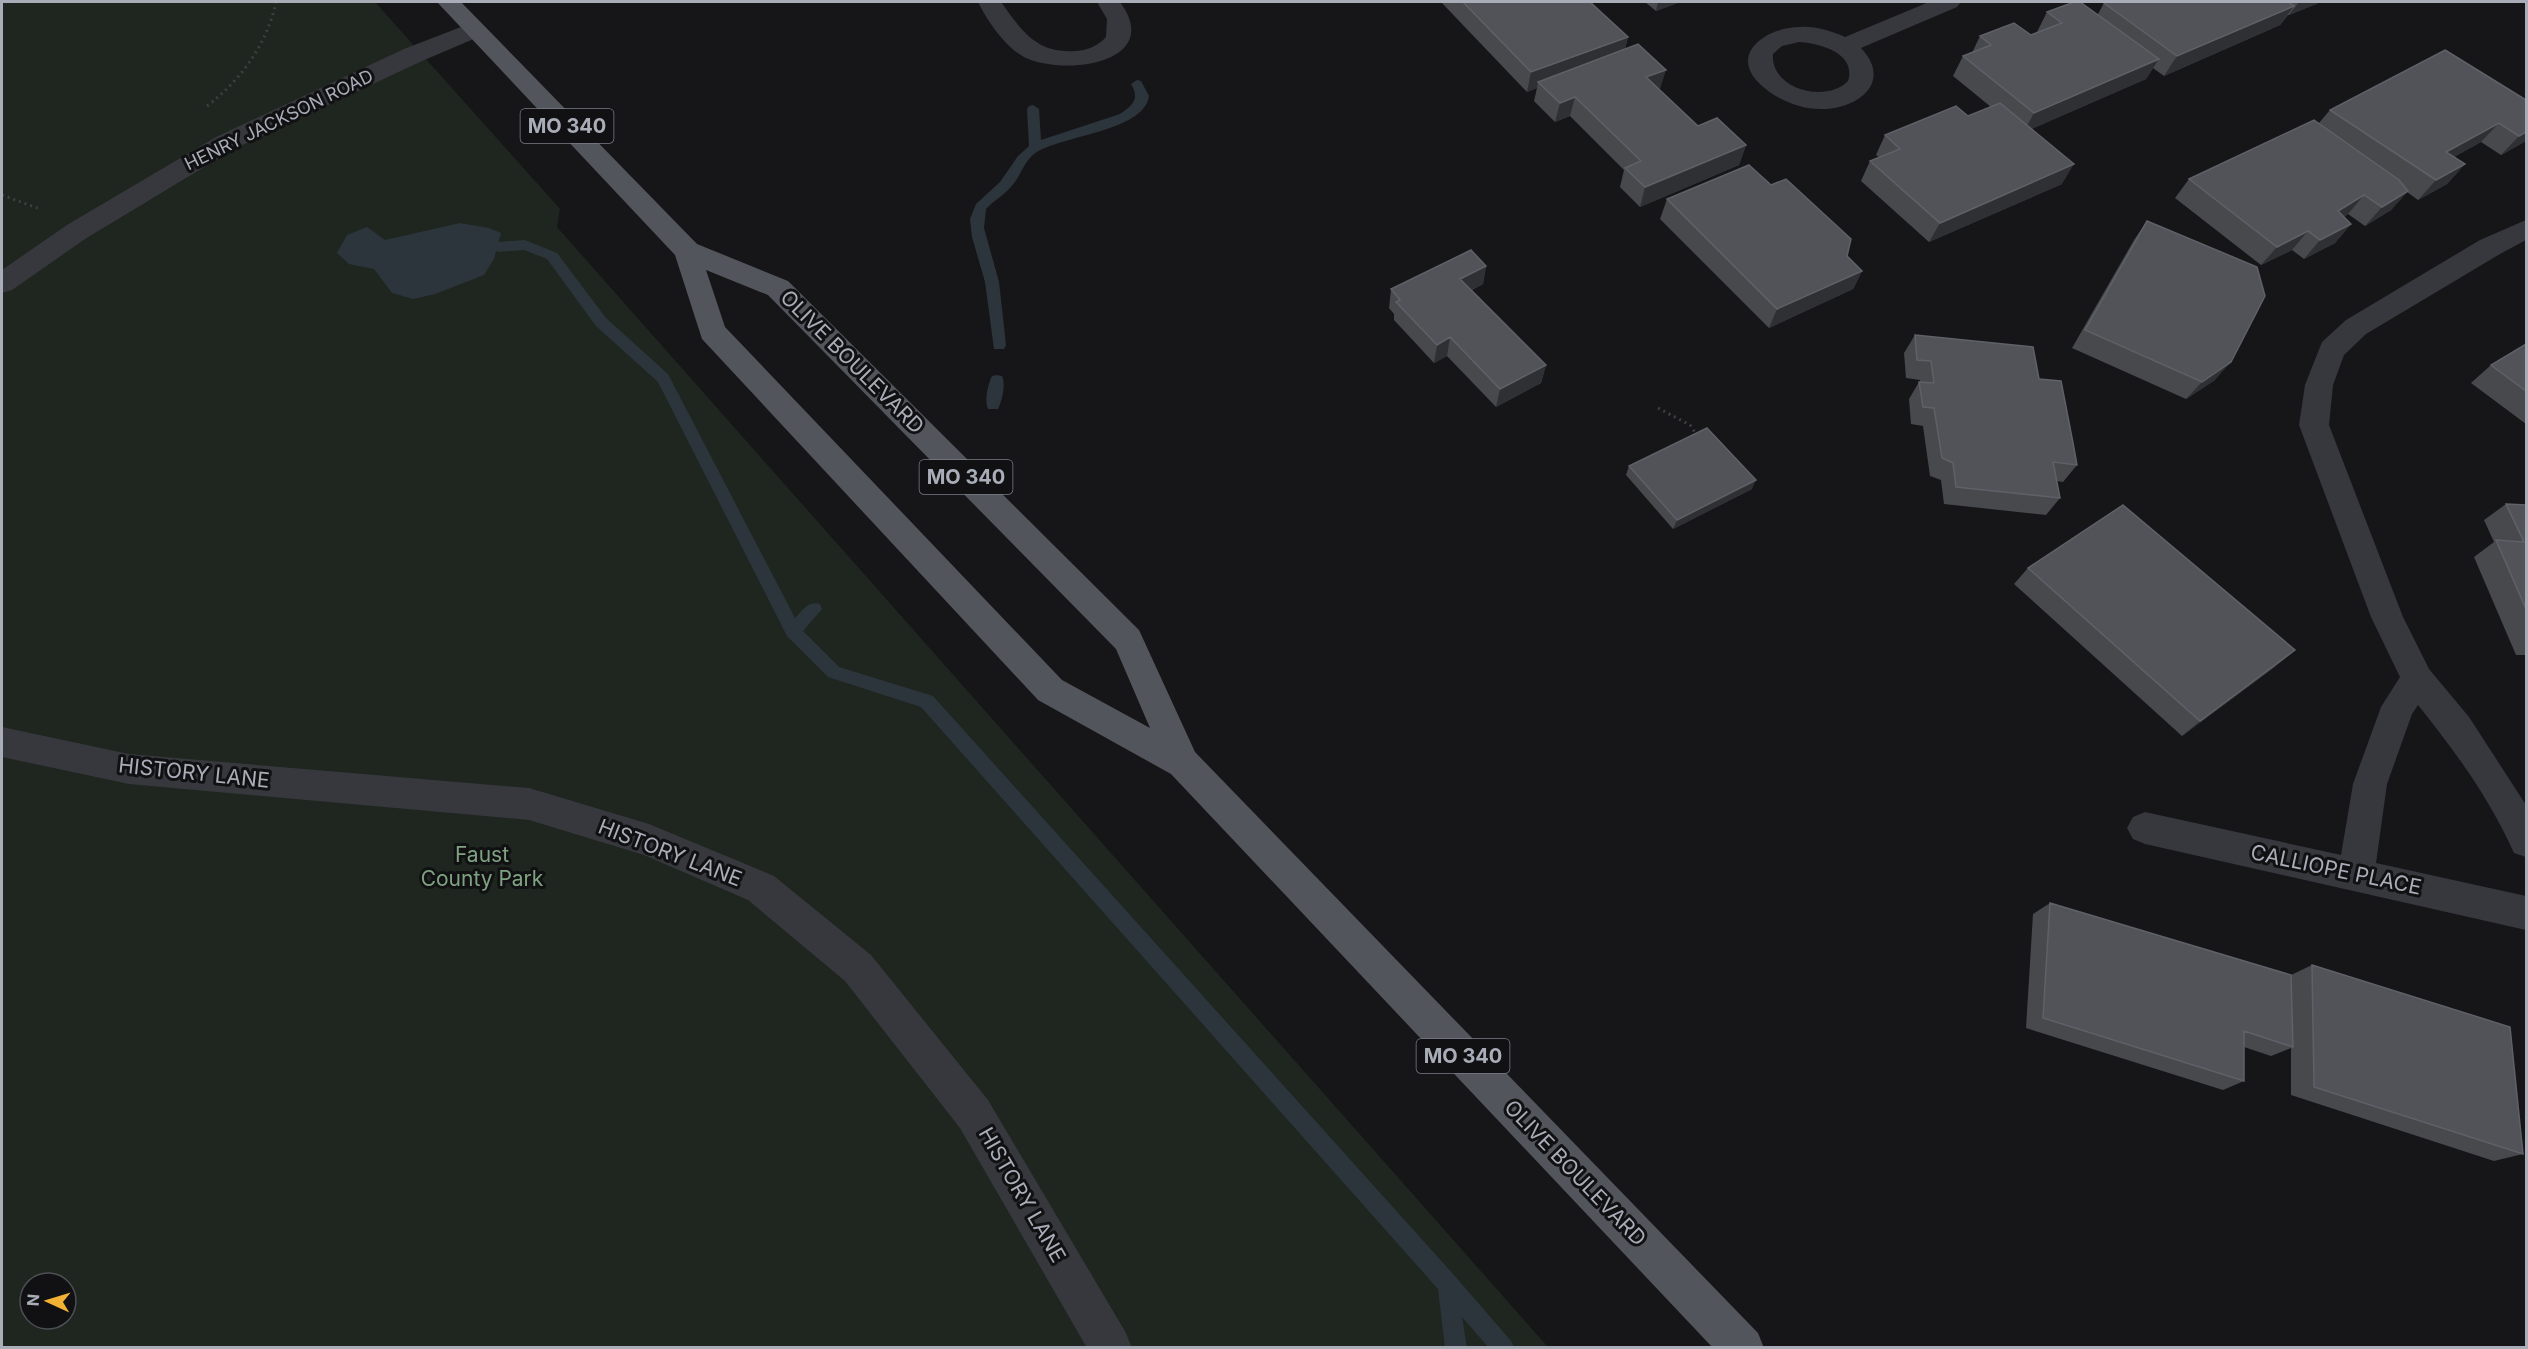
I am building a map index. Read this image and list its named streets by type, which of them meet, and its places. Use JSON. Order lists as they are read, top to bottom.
{
  "streets": {
    "main road": ["MO 340", "OLIVE BOULEVARD"],
    "street": ["HENRY JACKSON ROAD", "HISTORY LANE", "CALLIOPE PLACE"]
  },
  "crossings": [
    ["HENRY JACKSON ROAD", "OLIVE BOULEVARD"]
  ],
  "parks": ["Faust County Park"],
  "north": "left"
}
